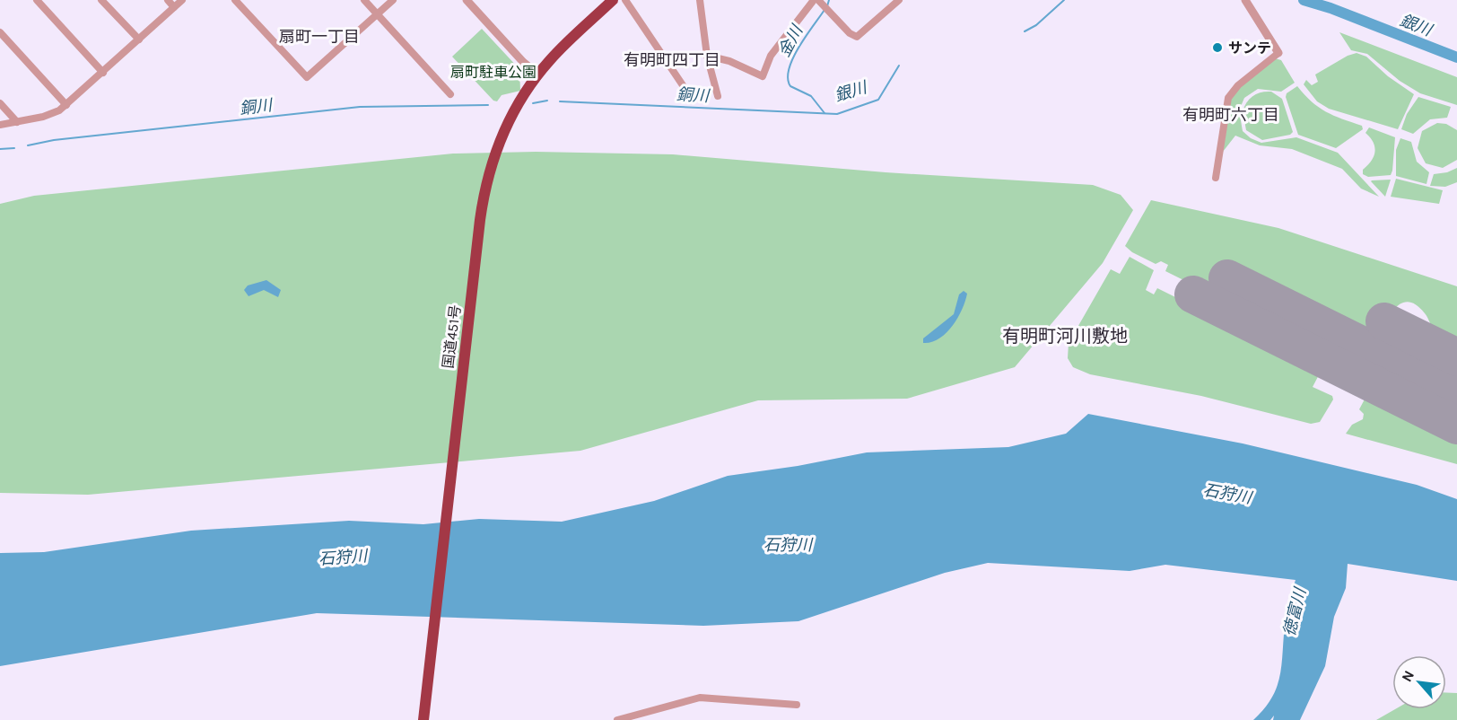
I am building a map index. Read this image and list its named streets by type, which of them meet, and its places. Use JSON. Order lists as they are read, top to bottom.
{
  "streets": {
    "highway": ["国道451号"]
  },
  "districts": [
    "扇町一丁目",
    "有明町四丁目",
    "有明町六丁目",
    "有明町河川敷地"
  ],
  "water": [
    "銀川",
    "金川",
    "銅川",
    "石狩川",
    "徳富川"
  ],
  "parks": ["扇町駐車公園"],
  "places": ["サンテ"],
  "north": "top left"
}
